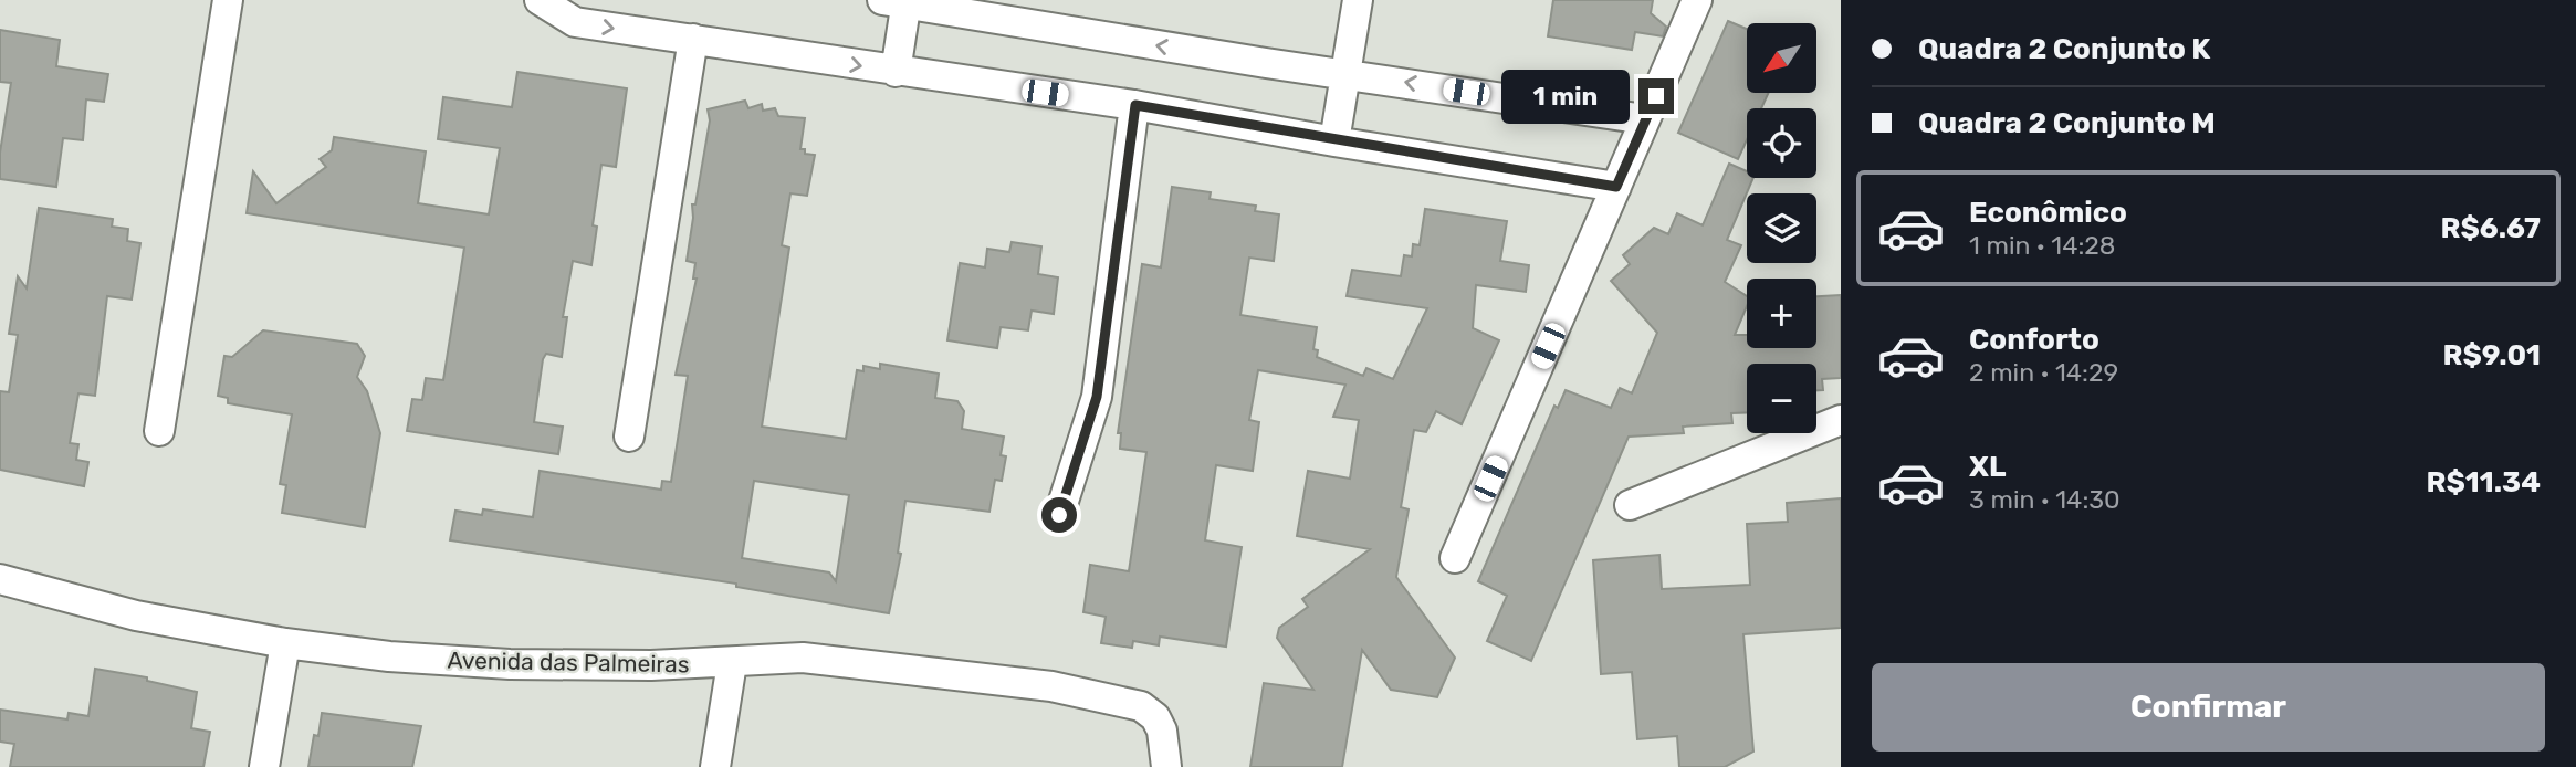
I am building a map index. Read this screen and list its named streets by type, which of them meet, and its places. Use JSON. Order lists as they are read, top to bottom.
{
  "streets": {
    "street": ["Avenida das Palmeiras"]
  },
  "north": "bottom left",
  "page": {
    "banner": ["Quadra 2 Conjunto K", "Quadra 2 Conjunto M"],
    "map_buttons": ["+", "−"],
    "bubble": "1 min",
    "list": [
      {
        "name": "Econômico",
        "note": "1 min · 14:28",
        "value": "R$6.67"
      },
      {
        "name": "Conforto",
        "note": "2 min · 14:29",
        "value": "R$9.01"
      },
      {
        "name": "XL",
        "note": "3 min · 14:30",
        "value": "R$11.34"
      }
    ],
    "buttons": "Confirmar"
  }
}
